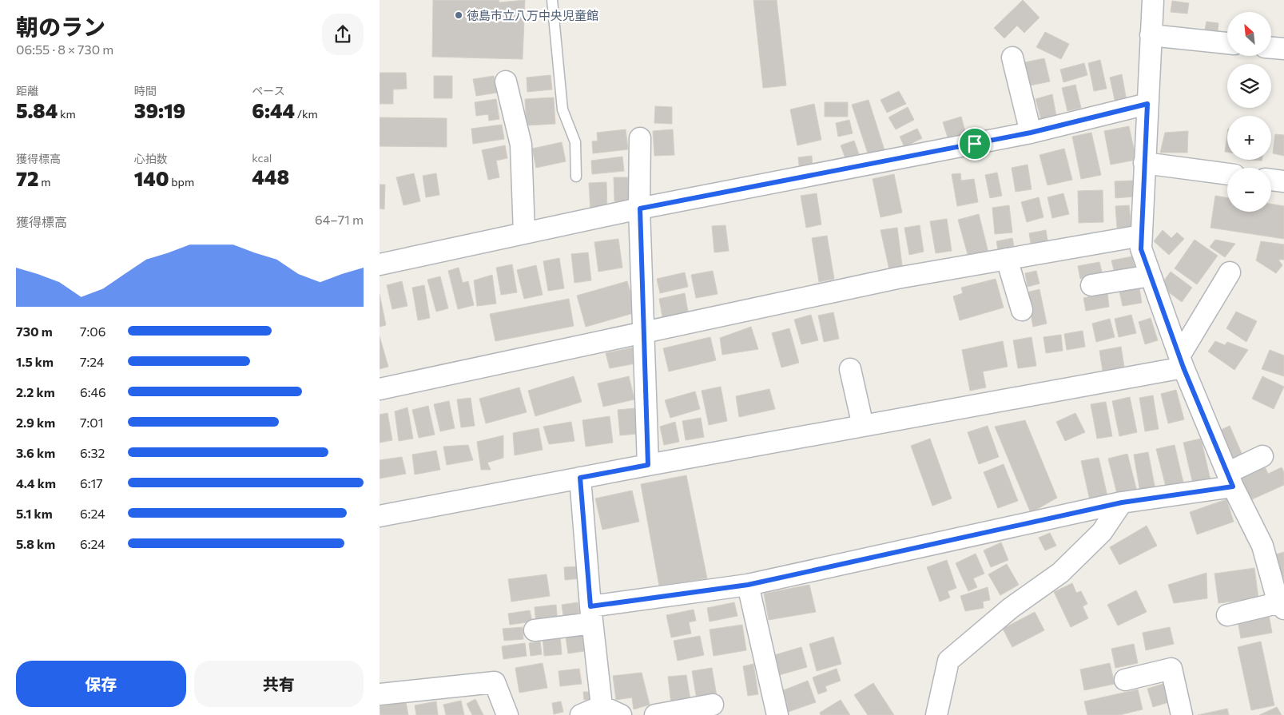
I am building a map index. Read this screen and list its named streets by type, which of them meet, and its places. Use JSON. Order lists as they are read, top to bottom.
{
  "places": ["徳島市立八万中央児童館"],
  "north": "top left",
  "page": {
    "heading": ["朝のラン", "06:55 · 8 × 730 m"],
    "map_buttons": ["+", "−"],
    "stats": [
      ["距離", "5.84 km"],
      ["時間", "39:19"],
      ["ペース", "6:44 /km"],
      ["獲得標高", "72 m"],
      ["心拍数", "140 bpm"],
      ["kcal", "448"]
    ],
    "chart": ["獲得標高", "64–71 m"],
    "list": [
      {
        "name": "730 m",
        "note": "7:06"
      },
      {
        "name": "1.5 km",
        "note": "7:24"
      },
      {
        "name": "2.2 km",
        "note": "6:46"
      },
      {
        "name": "2.9 km",
        "note": "7:01"
      },
      {
        "name": "3.6 km",
        "note": "6:32"
      },
      {
        "name": "4.4 km",
        "note": "6:17"
      },
      {
        "name": "5.1 km",
        "note": "6:24"
      },
      {
        "name": "5.8 km",
        "note": "6:24"
      }
    ],
    "buttons": ["保存", "共有"]
  }
}
